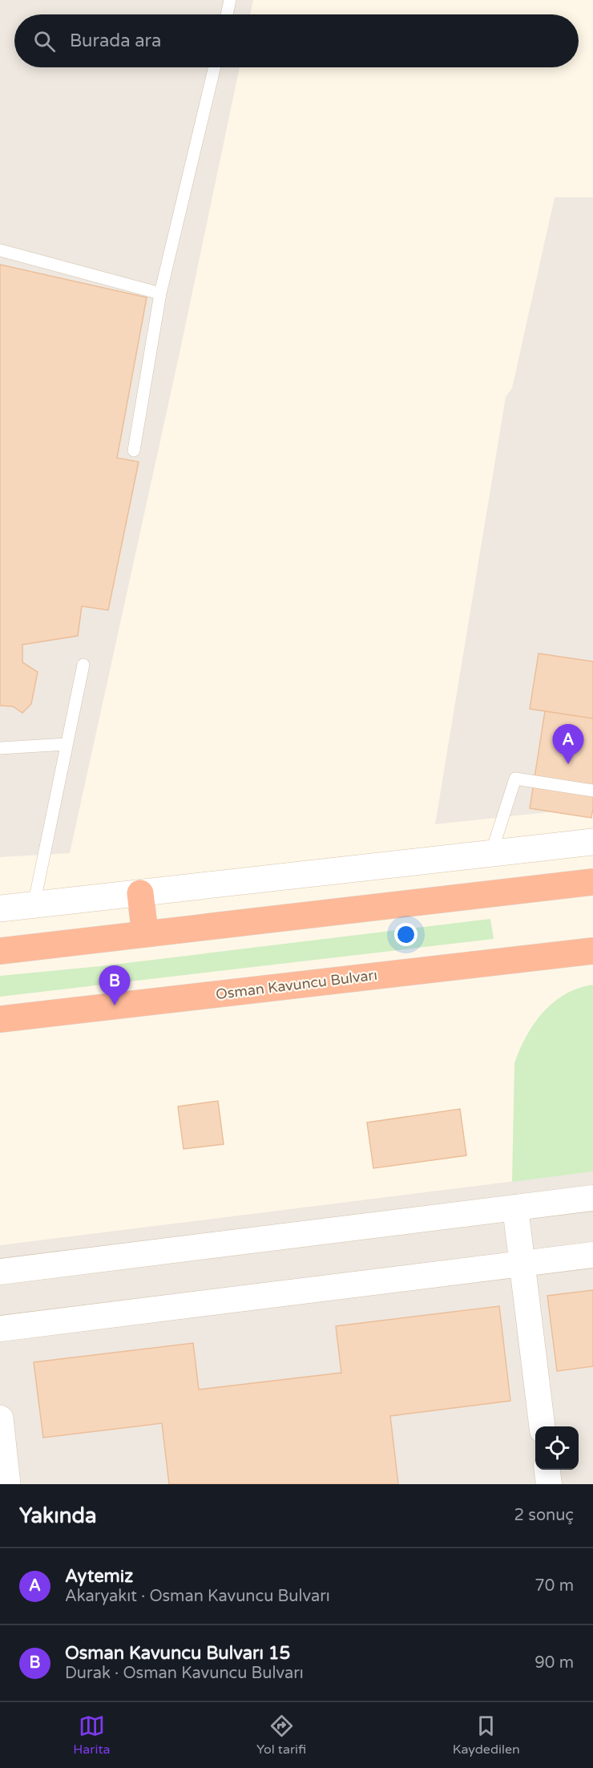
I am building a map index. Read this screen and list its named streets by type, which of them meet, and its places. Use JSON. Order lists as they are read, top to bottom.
{
  "streets": {
    "highway": ["Osman Kavuncu Bulvarı"]
  },
  "page": {
    "search": "Burada ara",
    "pins": ["A", "B"],
    "heading": ["Yakında", "2 sonuç"],
    "list": [
      {
        "mark": "A",
        "name": "Aytemiz",
        "note": "Akaryakıt · Osman Kavuncu Bulvarı",
        "value": "70 m"
      },
      {
        "mark": "B",
        "name": "Osman Kavuncu Bulvarı 15",
        "note": "Durak · Osman Kavuncu Bulvarı",
        "value": "90 m"
      }
    ],
    "nav": ["Harita", "Yol tarifi", "Kaydedilen"]
  }
}
